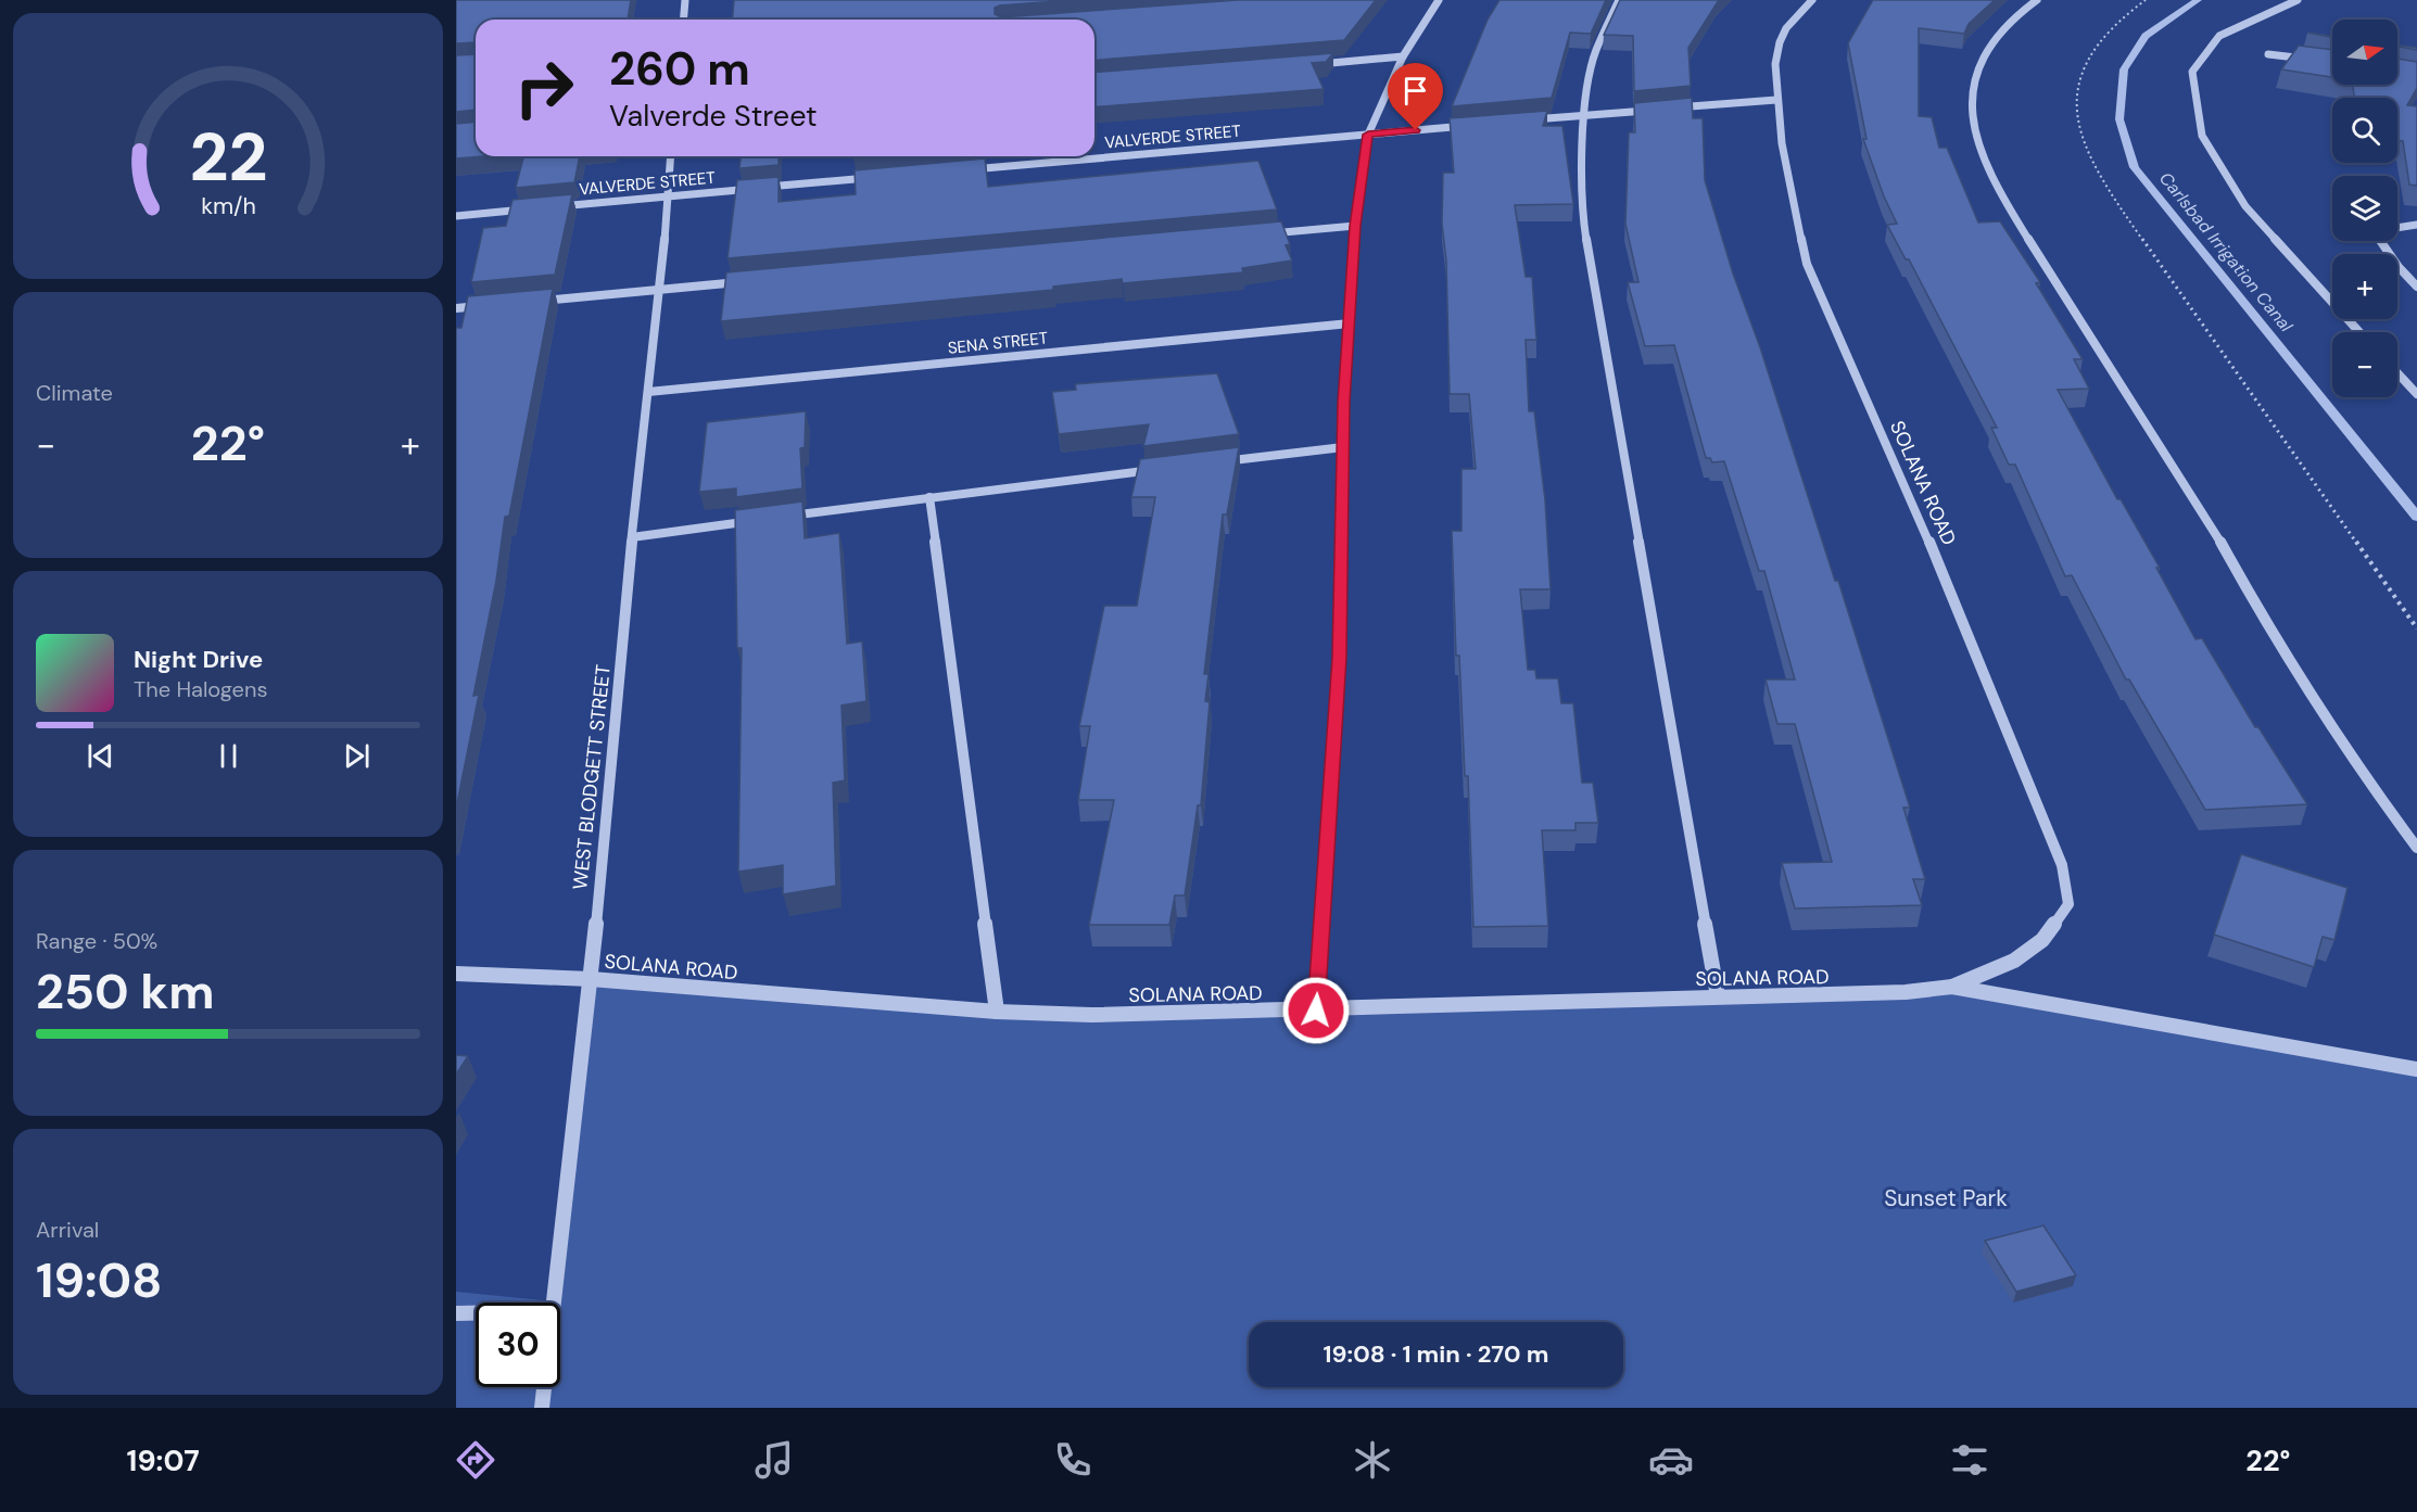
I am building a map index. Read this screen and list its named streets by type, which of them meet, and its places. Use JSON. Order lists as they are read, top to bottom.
{
  "streets": {
    "street": [
      "VALVERDE STREET",
      "SENA STREET",
      "SOLANA ROAD",
      "WEST BLODGETT STREET"
    ]
  },
  "crossings": [
    ["VALVERDE STREET", "WEST BLODGETT STREET"],
    ["SENA STREET", "WEST BLODGETT STREET"],
    ["SOLANA ROAD", "WEST BLODGETT STREET"]
  ],
  "water": ["Carlsbad Irrigation Canal"],
  "parks": ["Sunset Park"],
  "north": "right",
  "page": {
    "map_buttons": ["+", "−"],
    "turn": ["260 m", "Valverde Street"],
    "tile": [
      "Climate",
      ["Range · 50%", "250 km"],
      ["Arrival", "19:08"]
    ],
    "heat": ["−", "22°", "+"],
    "song": ["Night Drive", "The Halogens"],
    "limit": "30",
    "trip": "19:08 · 1 min · 270 m",
    "tabs": ["19:07", "22°"],
    "gauge": ["22", "km/h"]
  }
}
